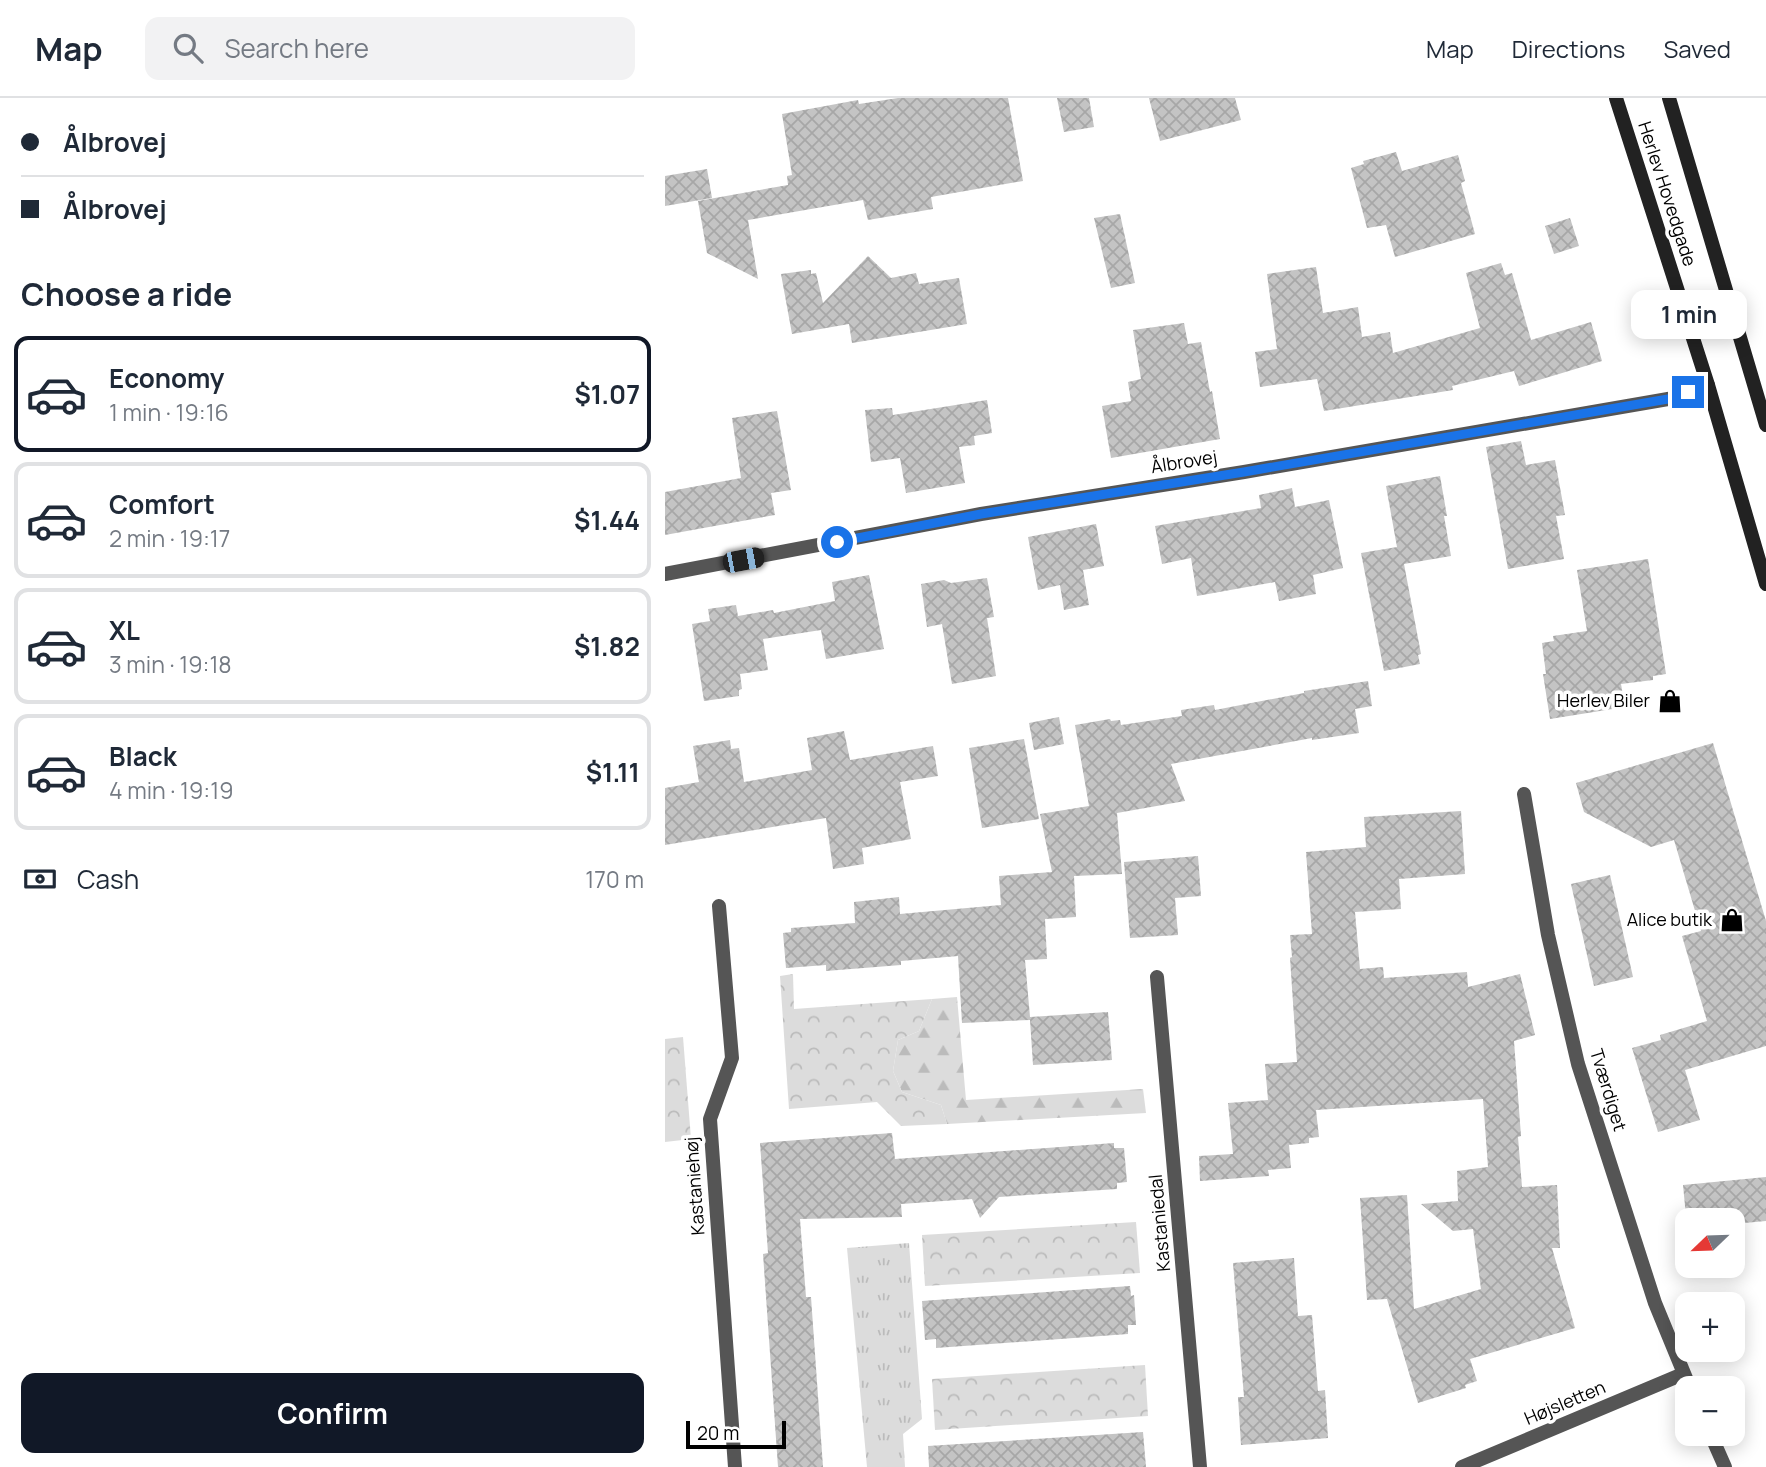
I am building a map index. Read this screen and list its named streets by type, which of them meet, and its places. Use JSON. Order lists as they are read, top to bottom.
{
  "streets": {
    "main road": ["Herlev Hovedgade"],
    "street": [
      "Ålbrovej",
      "Tværdiget",
      "Kastaniehøj",
      "Kastaniedal",
      "Højsletten"
    ]
  },
  "crossings": [
    ["Herlev Hovedgade", "Ålbrovej"]
  ],
  "places": {
    "shop": ["Herlev Biler", "Alice butik"]
  },
  "scale_bar": "20 m",
  "north": "bottom left",
  "page": {
    "header": "Map",
    "search": "Search here",
    "nav": ["Map", "Directions", "Saved"],
    "banner": ["Ålbrovej", "Ålbrovej"],
    "heading": "Choose a ride",
    "bubble": "1 min",
    "list": [
      {
        "name": "Economy",
        "note": "1 min · 19:16",
        "value": "$1.07"
      },
      {
        "name": "Comfort",
        "note": "2 min · 19:17",
        "value": "$1.44"
      },
      {
        "name": "XL",
        "note": "3 min · 19:18",
        "value": "$1.82"
      },
      {
        "name": "Black",
        "note": "4 min · 19:19",
        "value": "$1.11"
      }
    ],
    "pay": ["Cash", "170 m"],
    "map_buttons": ["+", "−"],
    "buttons": "Confirm",
    "scale": "20 m"
  }
}
